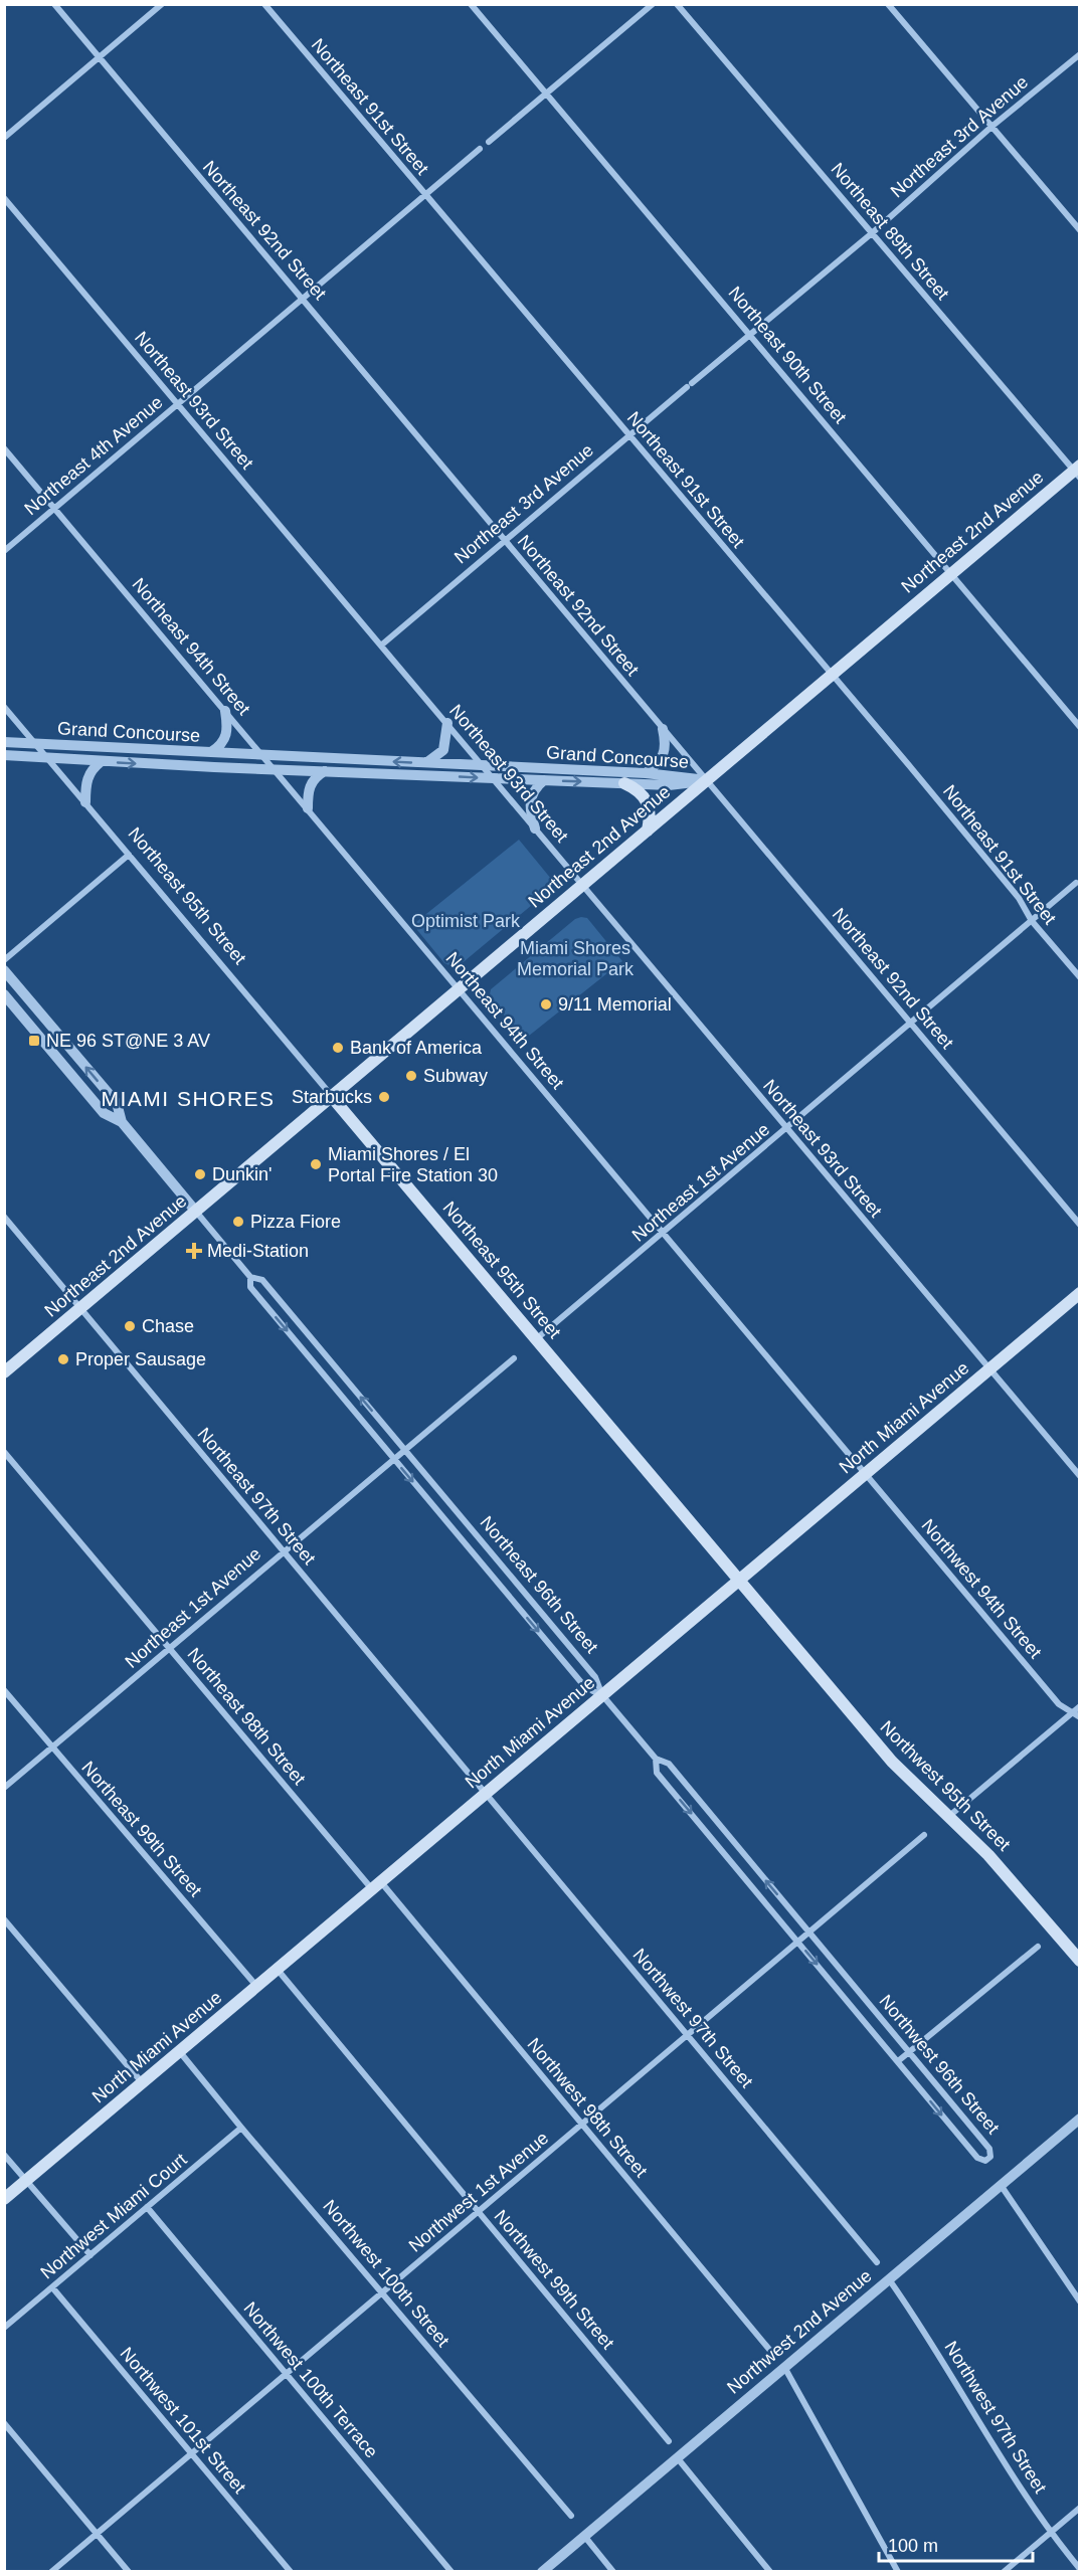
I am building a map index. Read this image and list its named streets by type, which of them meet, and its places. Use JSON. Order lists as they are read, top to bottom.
{
  "streets": {
    "main road": [
      "Northeast 2nd Avenue",
      "Northeast 95th Street",
      "North Miami Avenue",
      "Northwest 95th Street"
    ],
    "street": [
      "Northeast 91st Street",
      "Northeast 3rd Avenue",
      "Northeast 92nd Street",
      "Northeast 89th Street",
      "Northeast 90th Street",
      "Northeast 93rd Street",
      "Northeast 4th Avenue",
      "Northeast 94th Street",
      "Grand Concourse",
      "Northeast 1st Avenue",
      "Northeast 97th Street",
      "Northeast 96th Street",
      "Northwest 94th Street",
      "Northeast 98th Street",
      "Northeast 99th Street",
      "Northwest 97th Street",
      "Northwest 96th Street",
      "Northwest 98th Street",
      "Northwest 1st Avenue",
      "Northwest Miami Court",
      "Northwest 100th Street",
      "Northwest 99th Street",
      "Northwest 2nd Avenue",
      "Northwest 100th Terrace",
      "Northwest 101st Street"
    ]
  },
  "crossings": [
    ["Northeast 91st Street", "Northeast 3rd Avenue"],
    ["Northeast 91st Street", "Northeast 4th Avenue"],
    ["Northeast 91st Street", "Northeast 2nd Avenue"],
    ["Northeast 91st Street", "Northeast 1st Avenue"],
    ["Northeast 3rd Avenue", "Northeast 92nd Street"],
    ["Northeast 3rd Avenue", "Northeast 89th Street"],
    ["Northeast 3rd Avenue", "Northeast 90th Street"],
    ["Northeast 3rd Avenue", "Northeast 93rd Street"],
    ["Northeast 92nd Street", "Northeast 4th Avenue"],
    ["Northeast 92nd Street", "Northeast 2nd Avenue"],
    ["Northeast 92nd Street", "Grand Concourse"],
    ["Northeast 92nd Street", "Northeast 1st Avenue"],
    ["Northeast 89th Street", "Northeast 2nd Avenue"],
    ["Northeast 90th Street", "Northeast 2nd Avenue"],
    ["Northeast 93rd Street", "Northeast 4th Avenue"],
    ["Northeast 93rd Street", "Northeast 2nd Avenue"],
    ["Northeast 93rd Street", "Grand Concourse"],
    ["Northeast 93rd Street", "Northeast 1st Avenue"],
    ["Northeast 93rd Street", "North Miami Avenue"],
    ["Northeast 4th Avenue", "Northeast 94th Street"],
    ["Northeast 2nd Avenue", "Northeast 94th Street"],
    ["Northeast 2nd Avenue", "Grand Concourse"],
    ["Northeast 2nd Avenue", "Northeast 95th Street"],
    ["Northeast 2nd Avenue", "Northeast 97th Street"],
    ["Northeast 2nd Avenue", "Northeast 96th Street"],
    ["Northeast 94th Street", "Grand Concourse"],
    ["Northeast 94th Street", "Northeast 1st Avenue"],
    ["Northeast 94th Street", "North Miami Avenue"],
    ["Northeast 94th Street", "Northwest 94th Street"],
    ["Grand Concourse", "Northeast 95th Street"],
    ["Northeast 95th Street", "Northeast 1st Avenue"],
    ["Northeast 95th Street", "North Miami Avenue"],
    ["Northeast 95th Street", "Northwest 95th Street"],
    ["Northeast 1st Avenue", "Northeast 97th Street"],
    ["Northeast 1st Avenue", "Northeast 96th Street"],
    ["Northeast 1st Avenue", "Northeast 98th Street"],
    ["Northeast 1st Avenue", "Northeast 99th Street"],
    ["North Miami Avenue", "Northeast 97th Street"],
    ["North Miami Avenue", "Northeast 96th Street"],
    ["North Miami Avenue", "Northwest 94th Street"],
    ["North Miami Avenue", "Northeast 98th Street"],
    ["North Miami Avenue", "Northwest 95th Street"],
    ["North Miami Avenue", "Northeast 99th Street"],
    ["North Miami Avenue", "Northwest 97th Street"],
    ["North Miami Avenue", "Northwest 96th Street"],
    ["North Miami Avenue", "Northwest 98th Street"],
    ["North Miami Avenue", "Northwest 100th Street"],
    ["North Miami Avenue", "Northwest 99th Street"],
    ["Northeast 97th Street", "Northwest 97th Street"],
    ["Northeast 96th Street", "Northwest 96th Street"],
    ["Northeast 98th Street", "Northwest 98th Street"],
    ["Northwest 97th Street", "Northwest 1st Avenue"],
    ["Northwest 97th Street", "Northwest 2nd Avenue"],
    ["Northwest 96th Street", "Northwest 1st Avenue"],
    ["Northwest 98th Street", "Northwest 1st Avenue"],
    ["Northwest 1st Avenue", "Northwest 100th Street"],
    ["Northwest 1st Avenue", "Northwest 99th Street"],
    ["Northwest 1st Avenue", "Northwest 100th Terrace"],
    ["Northwest 1st Avenue", "Northwest 101st Street"],
    ["Northwest Miami Court", "Northwest 100th Street"],
    ["Northwest Miami Court", "Northwest 100th Terrace"],
    ["Northwest Miami Court", "Northwest 101st Street"]
  ],
  "districts": ["MIAMI SHORES"],
  "parks": ["Optimist Park", "Miami Shores Memorial Park"],
  "places": {
    "other": [
      "9/11 Memorial",
      "Bank of America",
      "Subway",
      "Starbucks",
      "Miami Shores / El Portal Fire Station 30",
      "Dunkin'",
      "Pizza Fiore",
      "Chase",
      "Proper Sausage"
    ],
    "transit": ["NE 96 ST@NE 3 AV"],
    "health": ["Medi-Station"]
  },
  "scale_bar": "100 m"
}
